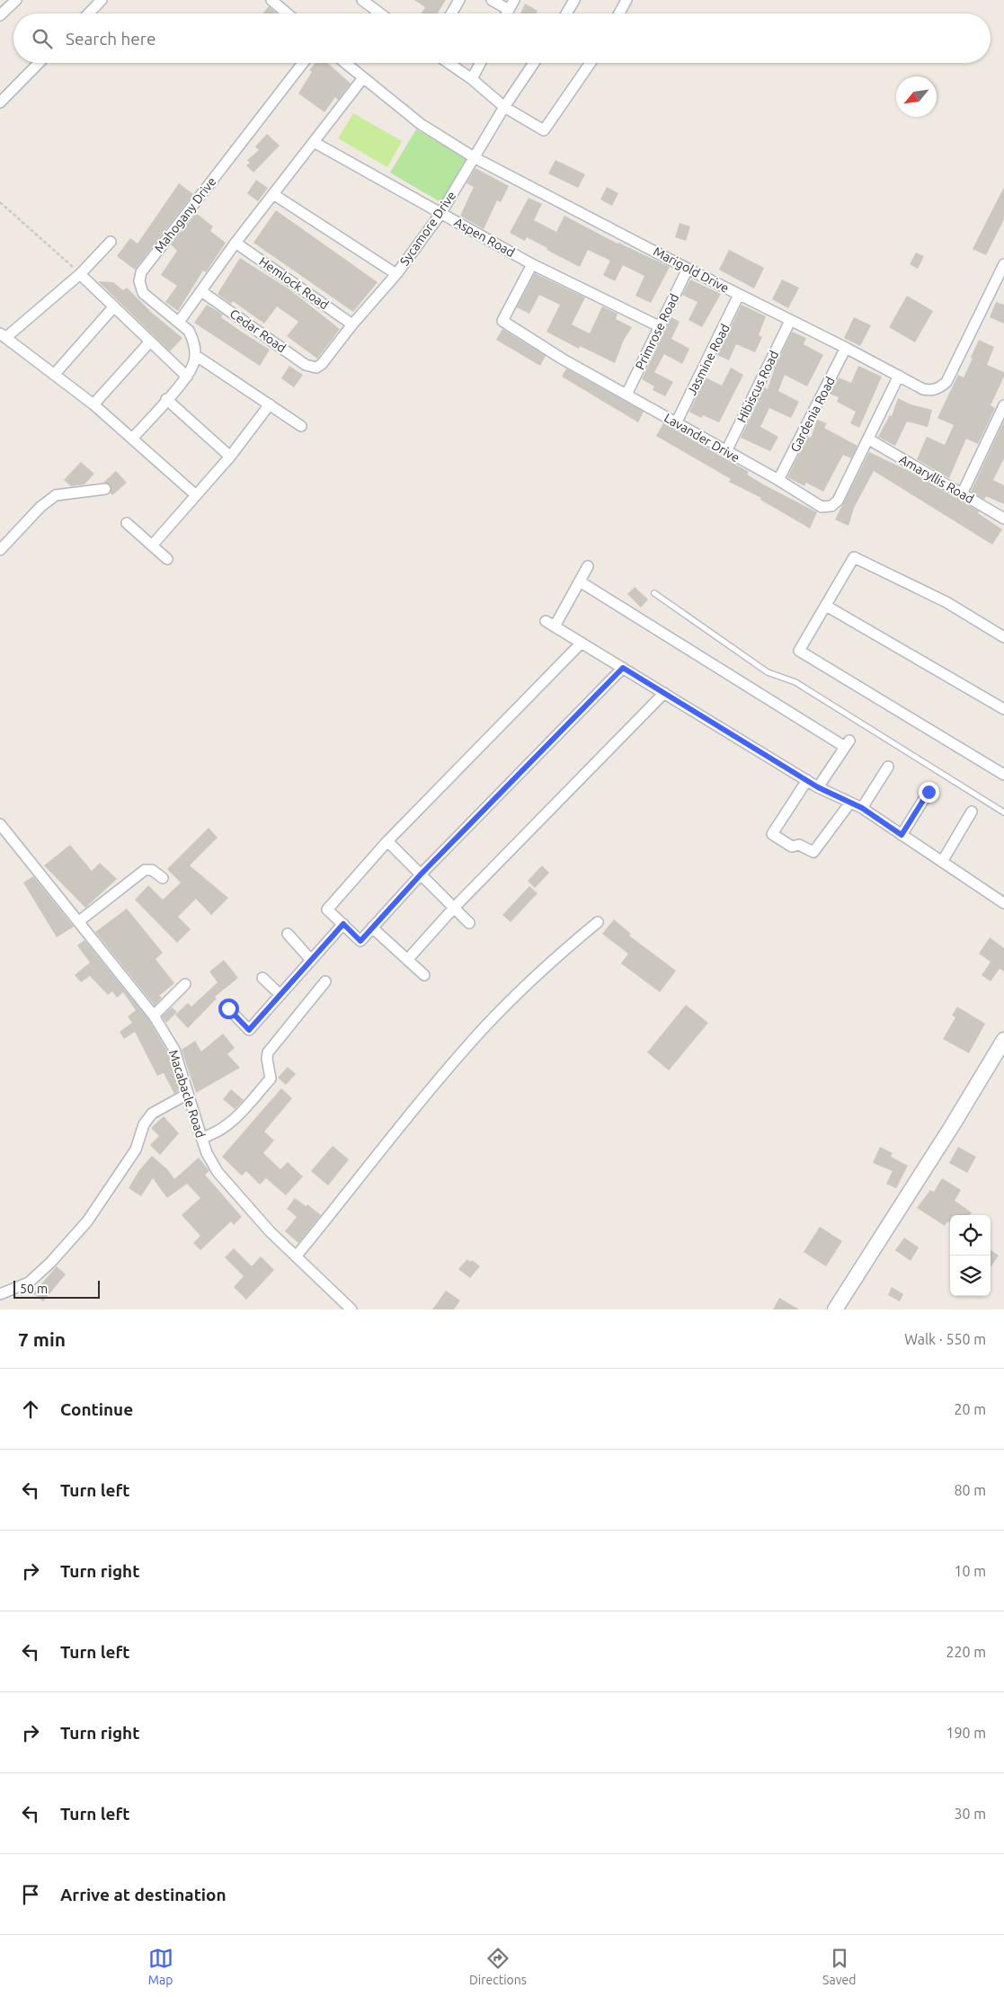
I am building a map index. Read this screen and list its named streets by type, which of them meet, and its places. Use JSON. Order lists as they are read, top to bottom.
{
  "streets": {
    "street": [
      "Mahogany Drive",
      "Sycamore Drive",
      "Aspen Road",
      "Marigold Drive",
      "Hemlock Road",
      "Cedar Road",
      "Primrose Road",
      "Jasmine Road",
      "Hibiscus Road",
      "Gardenia Road",
      "Lavander Drive",
      "Amaryllis Road",
      "Macabacle Road"
    ]
  },
  "crossings": [
    ["Sycamore Drive", "Aspen Road"],
    ["Sycamore Drive", "Marigold Drive"],
    ["Sycamore Drive", "Hemlock Road"],
    ["Sycamore Drive", "Cedar Road"],
    ["Aspen Road", "Primrose Road"],
    ["Aspen Road", "Lavander Drive"],
    ["Marigold Drive", "Primrose Road"],
    ["Marigold Drive", "Jasmine Road"],
    ["Marigold Drive", "Hibiscus Road"],
    ["Marigold Drive", "Gardenia Road"],
    ["Marigold Drive", "Lavander Drive"],
    ["Primrose Road", "Lavander Drive"],
    ["Jasmine Road", "Lavander Drive"],
    ["Hibiscus Road", "Lavander Drive"],
    ["Gardenia Road", "Lavander Drive"],
    ["Lavander Drive", "Amaryllis Road"]
  ],
  "scale_bar": "50 m",
  "north": "bottom left",
  "page": {
    "search": "Search here",
    "scale": "50 m",
    "heading": ["7 min", "Walk · 550 m"],
    "list": [
      ["Continue", "20 m"],
      ["Turn left", "80 m"],
      ["Turn right", "10 m"],
      ["Turn left", "220 m"],
      ["Turn right", "190 m"],
      ["Turn left", "30 m"],
      "Arrive at destination"
    ],
    "nav": ["Map", "Directions", "Saved"]
  }
}
